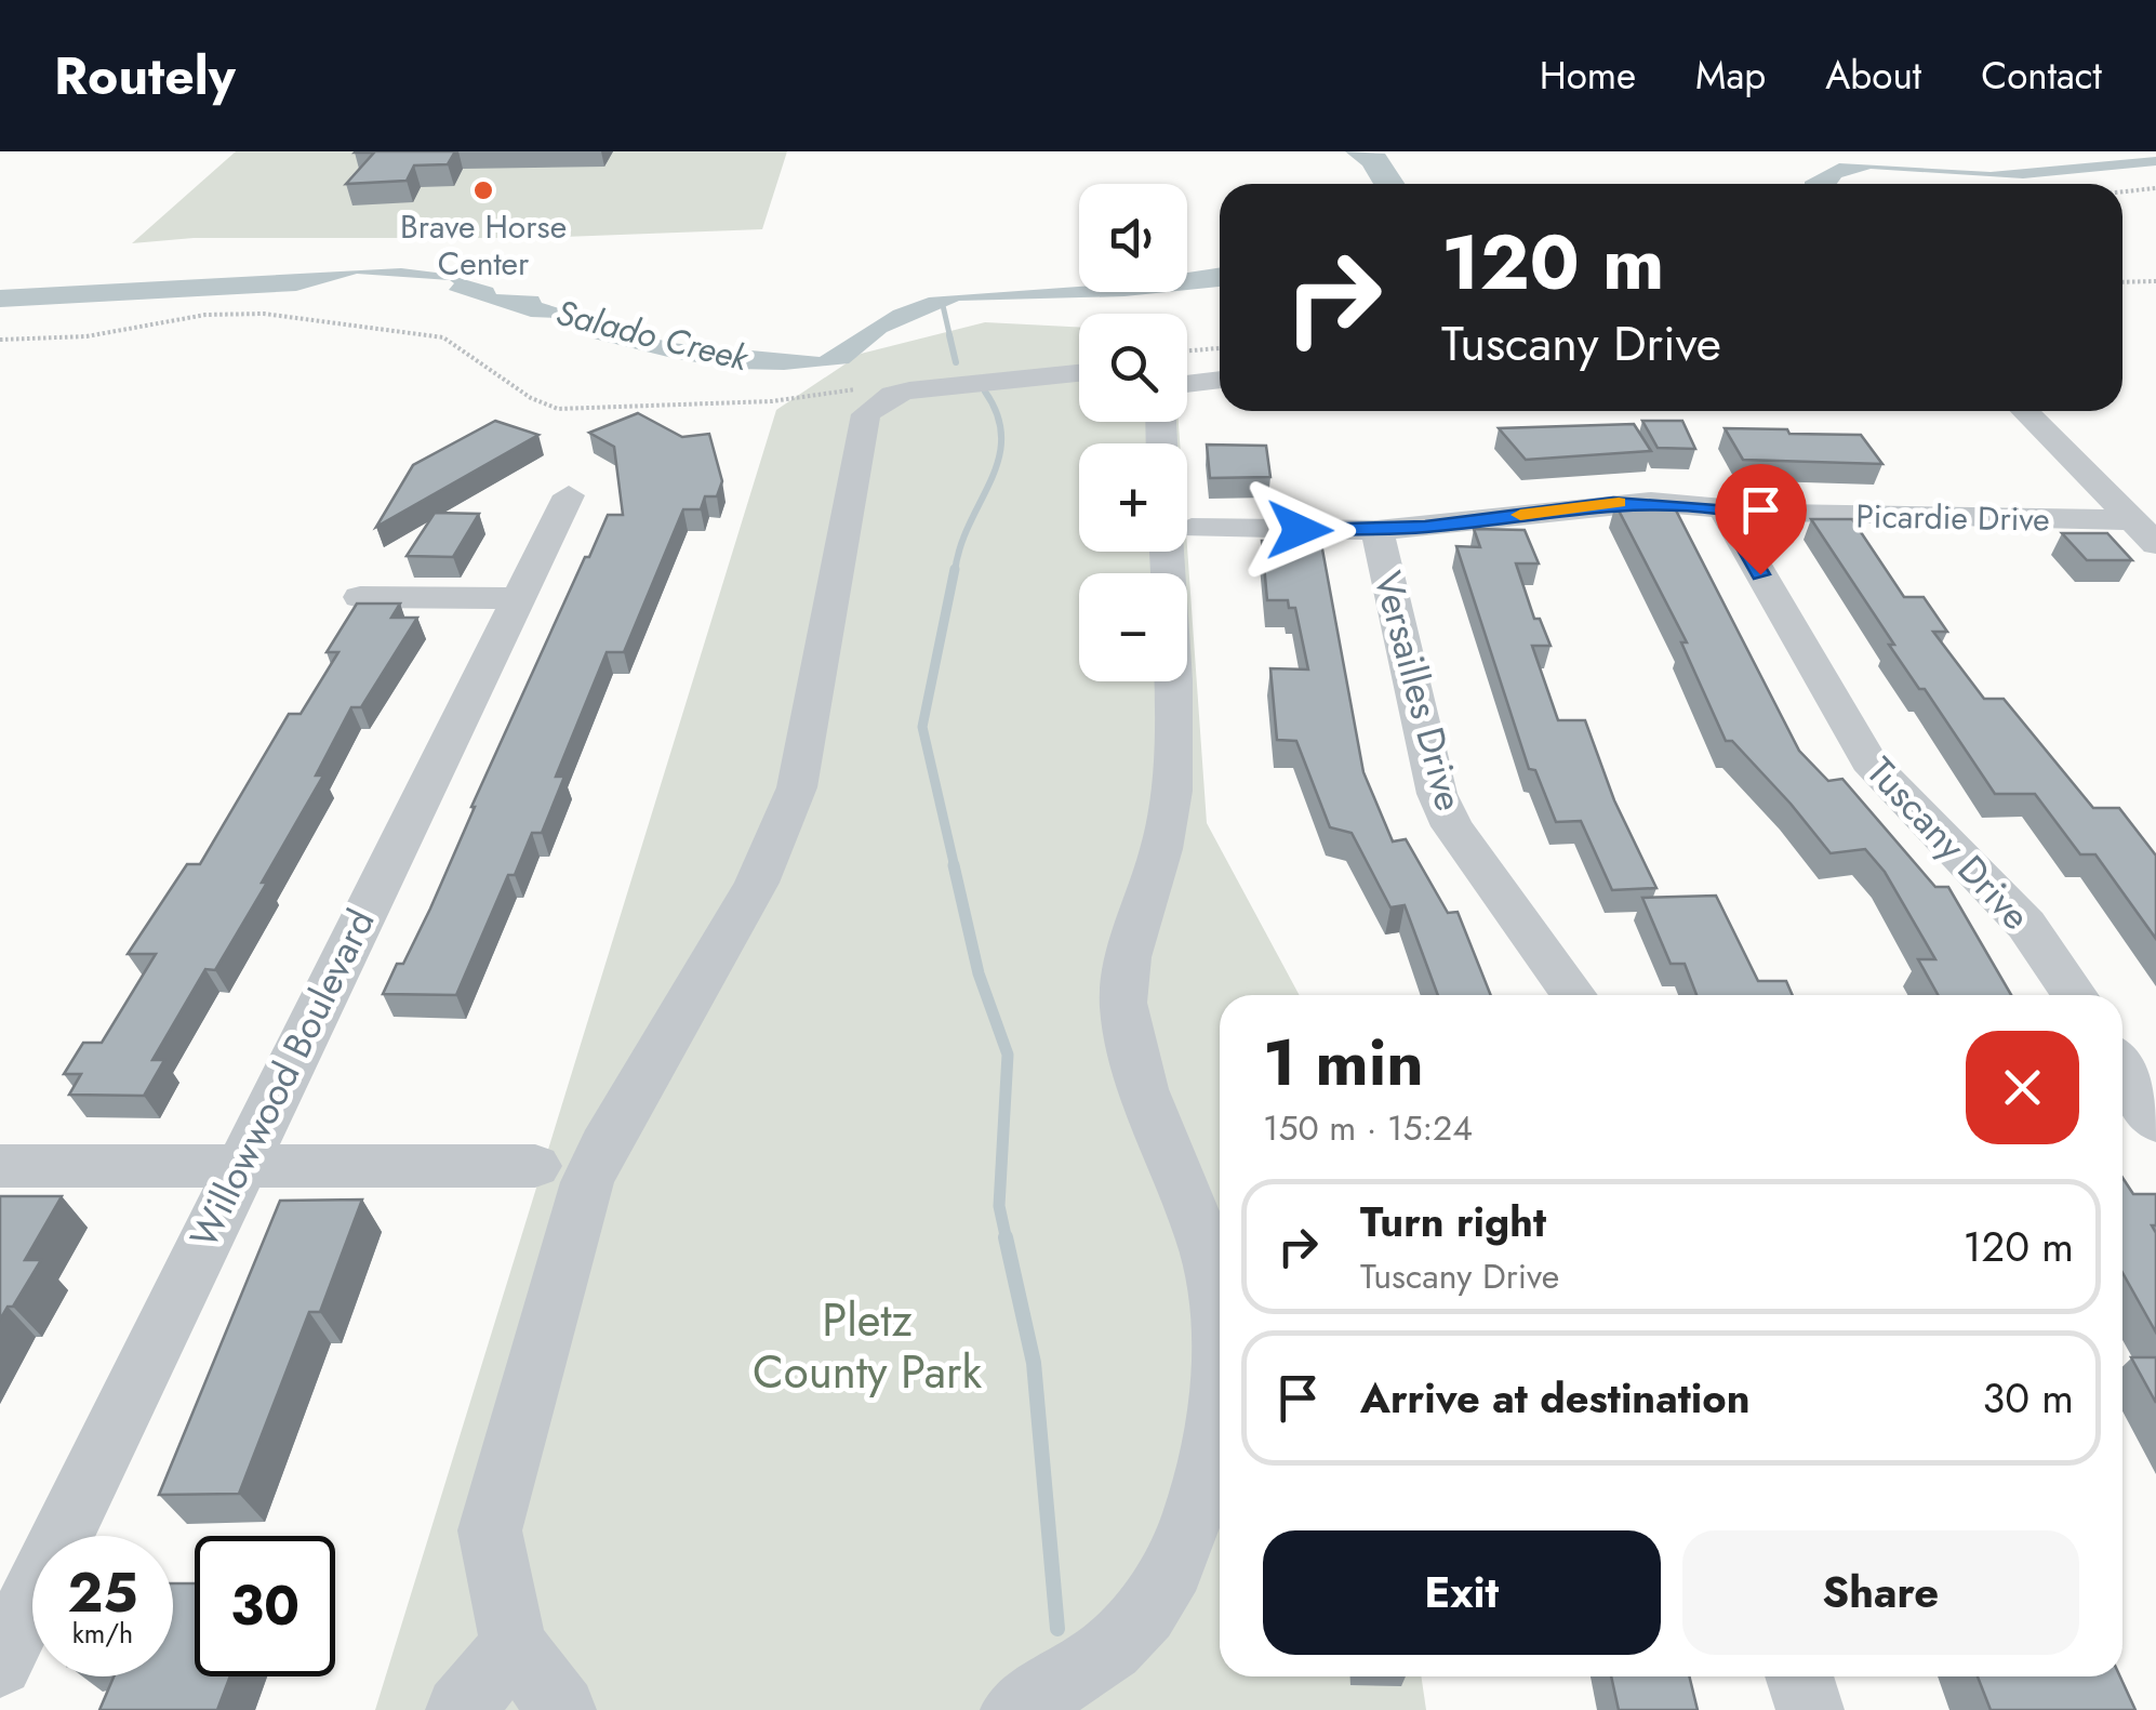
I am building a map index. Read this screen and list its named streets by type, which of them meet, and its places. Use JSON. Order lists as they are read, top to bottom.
{
  "streets": {
    "street": [
      "Picardie Drive",
      "Versailles Drive",
      "Tuscany Drive",
      "Willowwood Boulevard"
    ]
  },
  "crossings": [
    ["Picardie Drive", "Versailles Drive"],
    ["Picardie Drive", "Tuscany Drive"]
  ],
  "water": ["Salado Creek"],
  "parks": ["Pletz County Park"],
  "places": ["Brave Horse Center"],
  "page": {
    "header": "Routely",
    "nav": [
      "Home",
      "Map",
      "About",
      "Contact"
    ],
    "map_buttons": ["+", "−"],
    "turn": ["120 m", "Tuscany Drive"],
    "heading": ["1 min", "150 m · 15:24"],
    "list": [
      {
        "name": "Turn right",
        "note": "Tuscany Drive",
        "value": "120 m"
      },
      {
        "name": "Arrive at destination",
        "value": "30 m"
      }
    ],
    "buttons": ["Exit", "Share"],
    "speed": "25 km/h",
    "limit": "30"
  }
}
